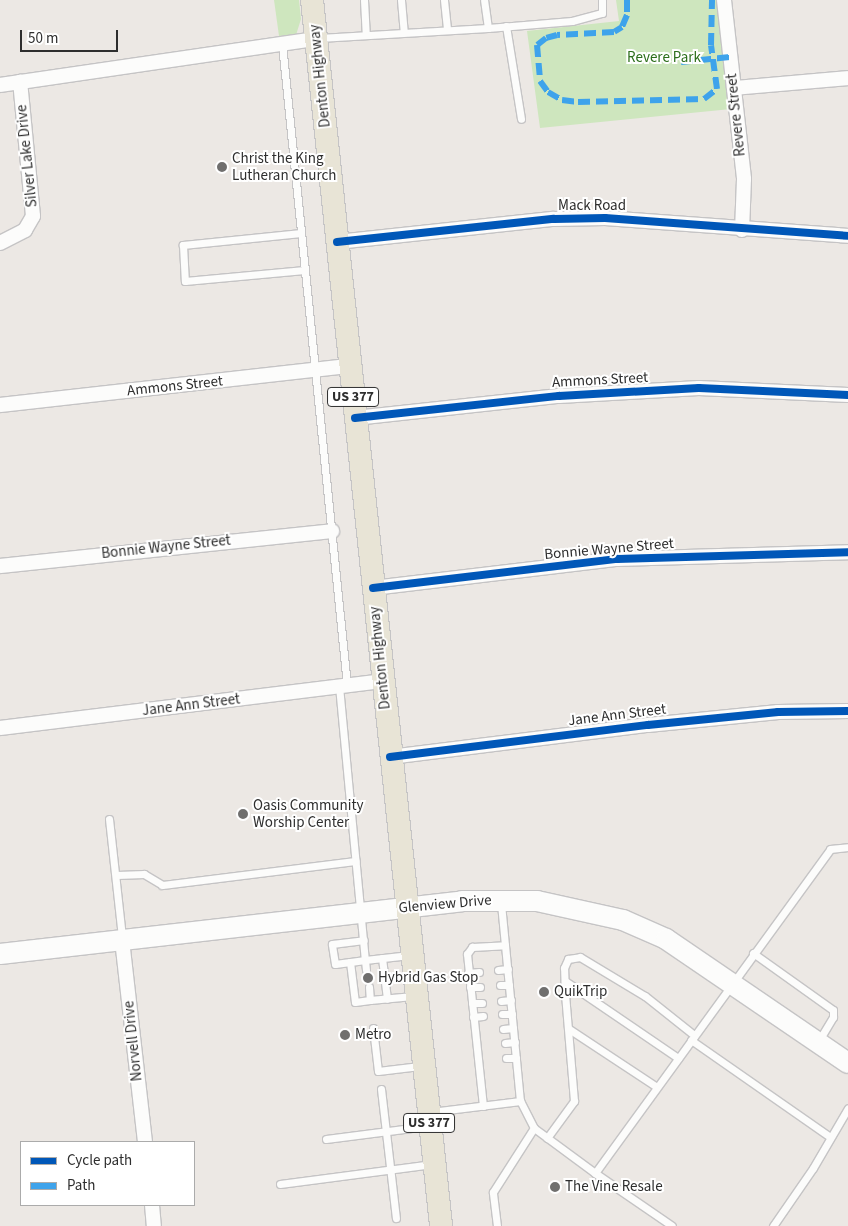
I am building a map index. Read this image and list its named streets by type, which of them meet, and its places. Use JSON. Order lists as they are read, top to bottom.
{
  "streets": {
    "main road": ["Denton Highway", "US 377", "Glenview Drive"],
    "street": [
      "Revere Street",
      "Silver Lake Drive",
      "Mack Road",
      "Ammons Street",
      "Bonnie Wayne Street",
      "Jane Ann Street",
      "Norvell Drive"
    ]
  },
  "crossings": [
    ["Denton Highway", "Mack Road"],
    ["Denton Highway", "Ammons Street"],
    ["Denton Highway", "Bonnie Wayne Street"],
    ["Denton Highway", "Jane Ann Street"],
    ["Denton Highway", "Glenview Drive"],
    ["Revere Street", "Mack Road"],
    ["Glenview Drive", "Norvell Drive"]
  ],
  "parks": ["Revere Park"],
  "places": [
    "Christ the King Lutheran Church",
    "Oasis Community Worship Center",
    "Hybrid Gas Stop",
    "QuikTrip",
    "Metro",
    "The Vine Resale"
  ],
  "legend": ["Cycle path", "Path"],
  "scale_bar": "50 m"
}
